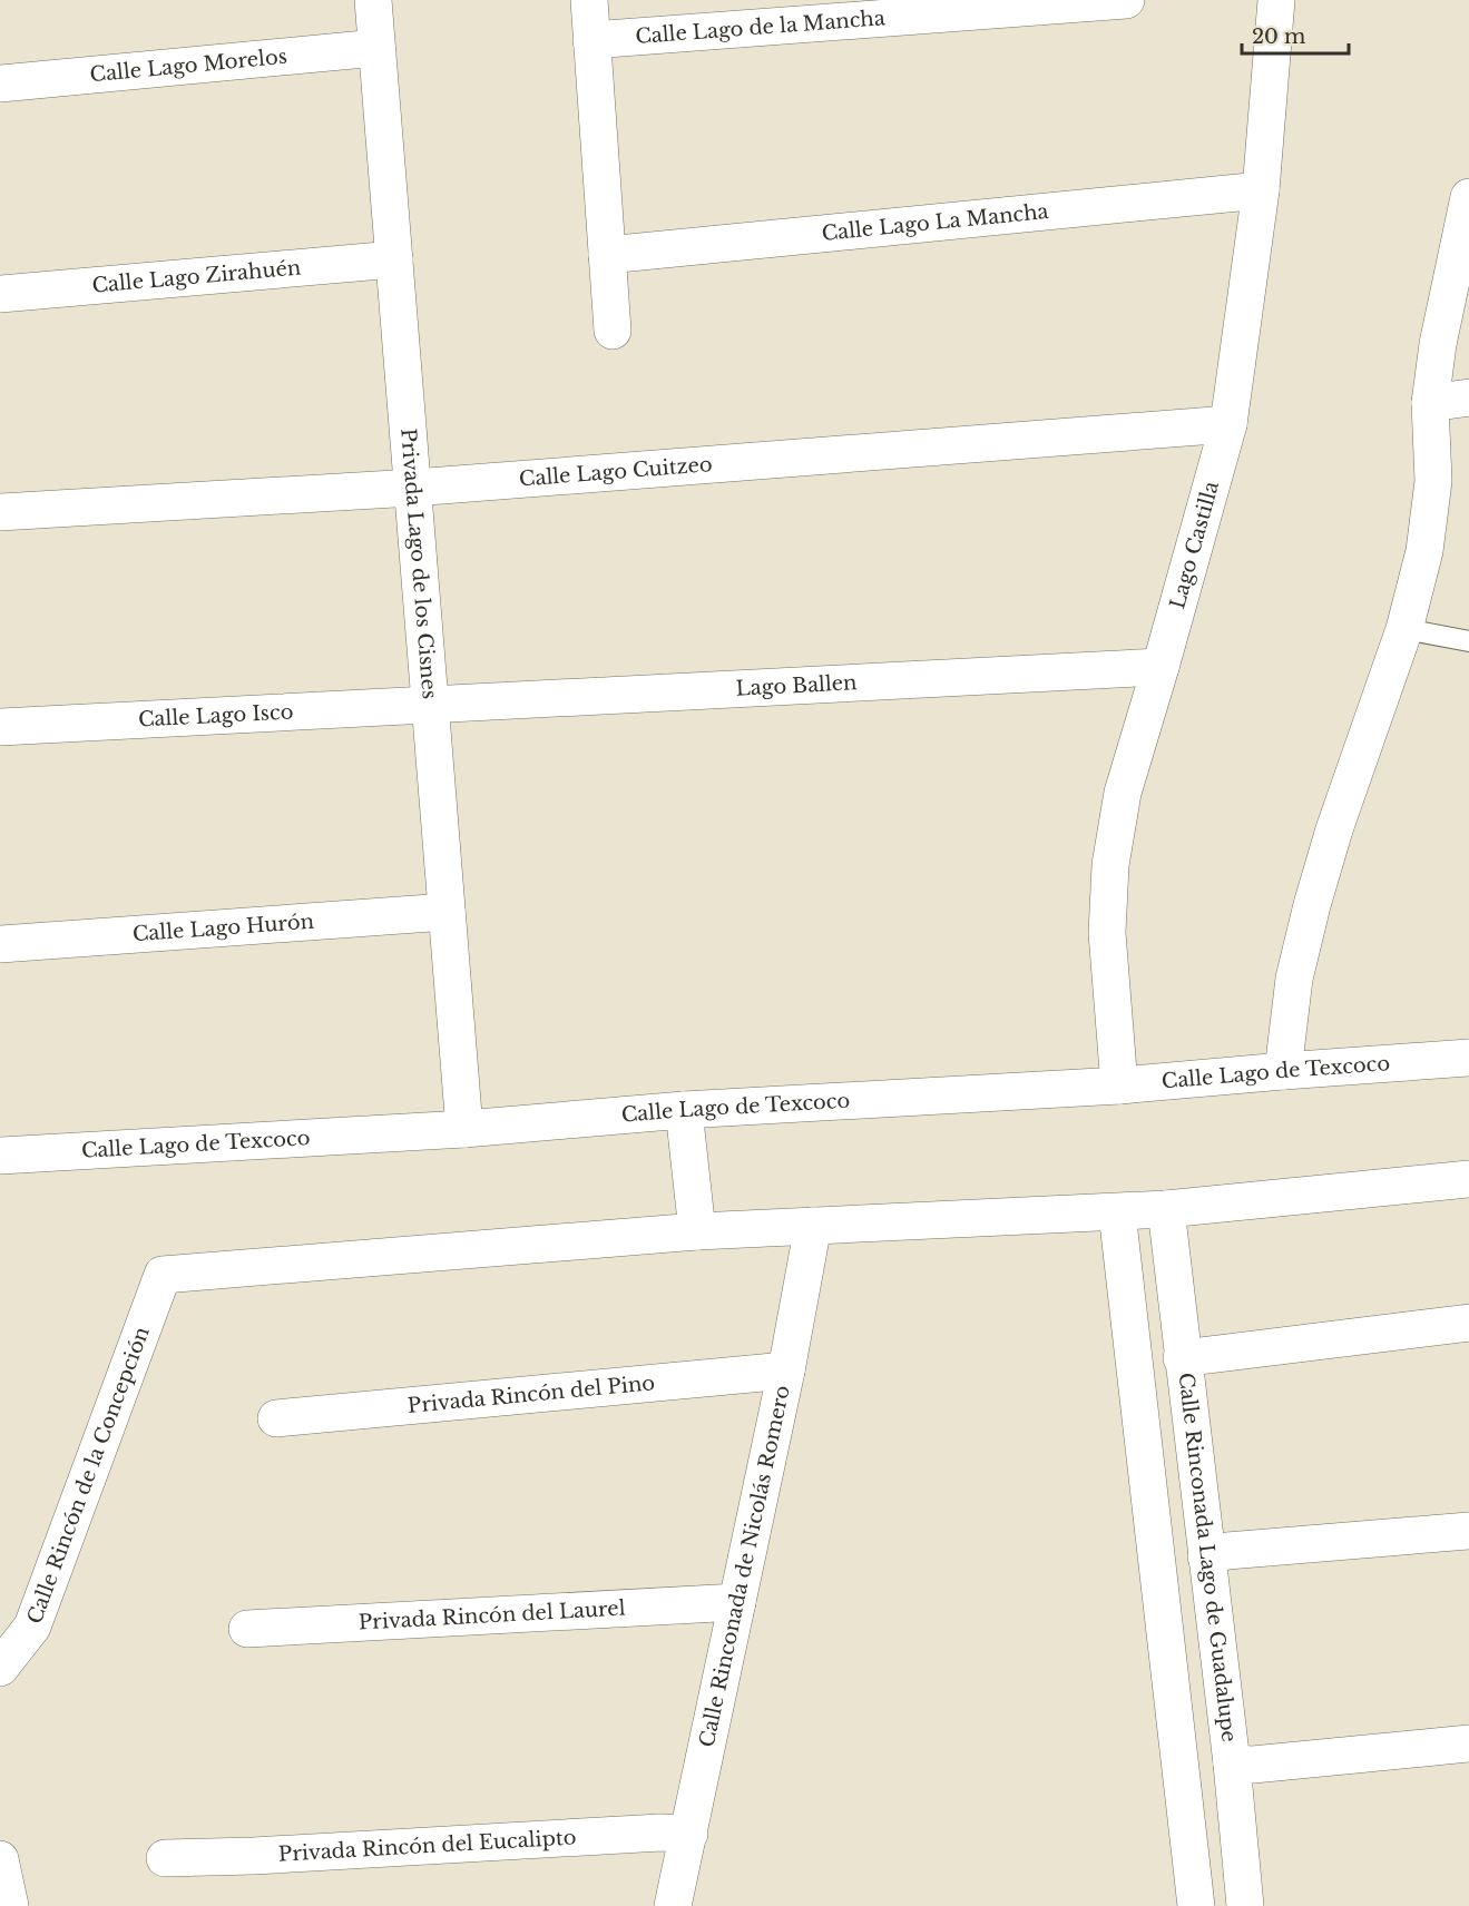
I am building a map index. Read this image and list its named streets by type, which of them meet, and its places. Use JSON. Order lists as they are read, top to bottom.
{
  "streets": {
    "street": [
      "Calle Lago de la Mancha",
      "Calle Lago Morelos",
      "Calle Lago La Mancha",
      "Calle Lago Zirahuén",
      "Calle Lago Cuitzeo",
      "Lago Castilla",
      "Privada Lago de los Cisnes",
      "Lago Ballen",
      "Calle Lago Isco",
      "Calle Lago Hurón",
      "Calle Lago de Texcoco",
      "Privada Rincón del Pino",
      "Calle Rincón de la Concepción",
      "Calle Rinconada Lago de Guadalupe",
      "Calle Rinconada de Nicolás Romero",
      "Privada Rincón del Laurel",
      "Privada Rincón del Eucalipto"
    ]
  },
  "crossings": [
    ["Calle Lago Morelos", "Privada Lago de los Cisnes"],
    ["Calle Lago La Mancha", "Lago Castilla"],
    ["Calle Lago Zirahuén", "Privada Lago de los Cisnes"],
    ["Calle Lago Cuitzeo", "Lago Castilla"],
    ["Calle Lago Cuitzeo", "Privada Lago de los Cisnes"],
    ["Lago Castilla", "Lago Ballen"],
    ["Lago Castilla", "Calle Lago de Texcoco"],
    ["Privada Lago de los Cisnes", "Lago Ballen"],
    ["Privada Lago de los Cisnes", "Calle Lago Isco"],
    ["Privada Lago de los Cisnes", "Calle Lago Hurón"],
    ["Privada Lago de los Cisnes", "Calle Lago de Texcoco"],
    ["Lago Ballen", "Calle Lago Isco"],
    ["Privada Rincón del Pino", "Calle Rinconada de Nicolás Romero"],
    ["Calle Rinconada de Nicolás Romero", "Privada Rincón del Laurel"],
    ["Calle Rinconada de Nicolás Romero", "Privada Rincón del Eucalipto"]
  ],
  "scale_bar": "20 m"
}
